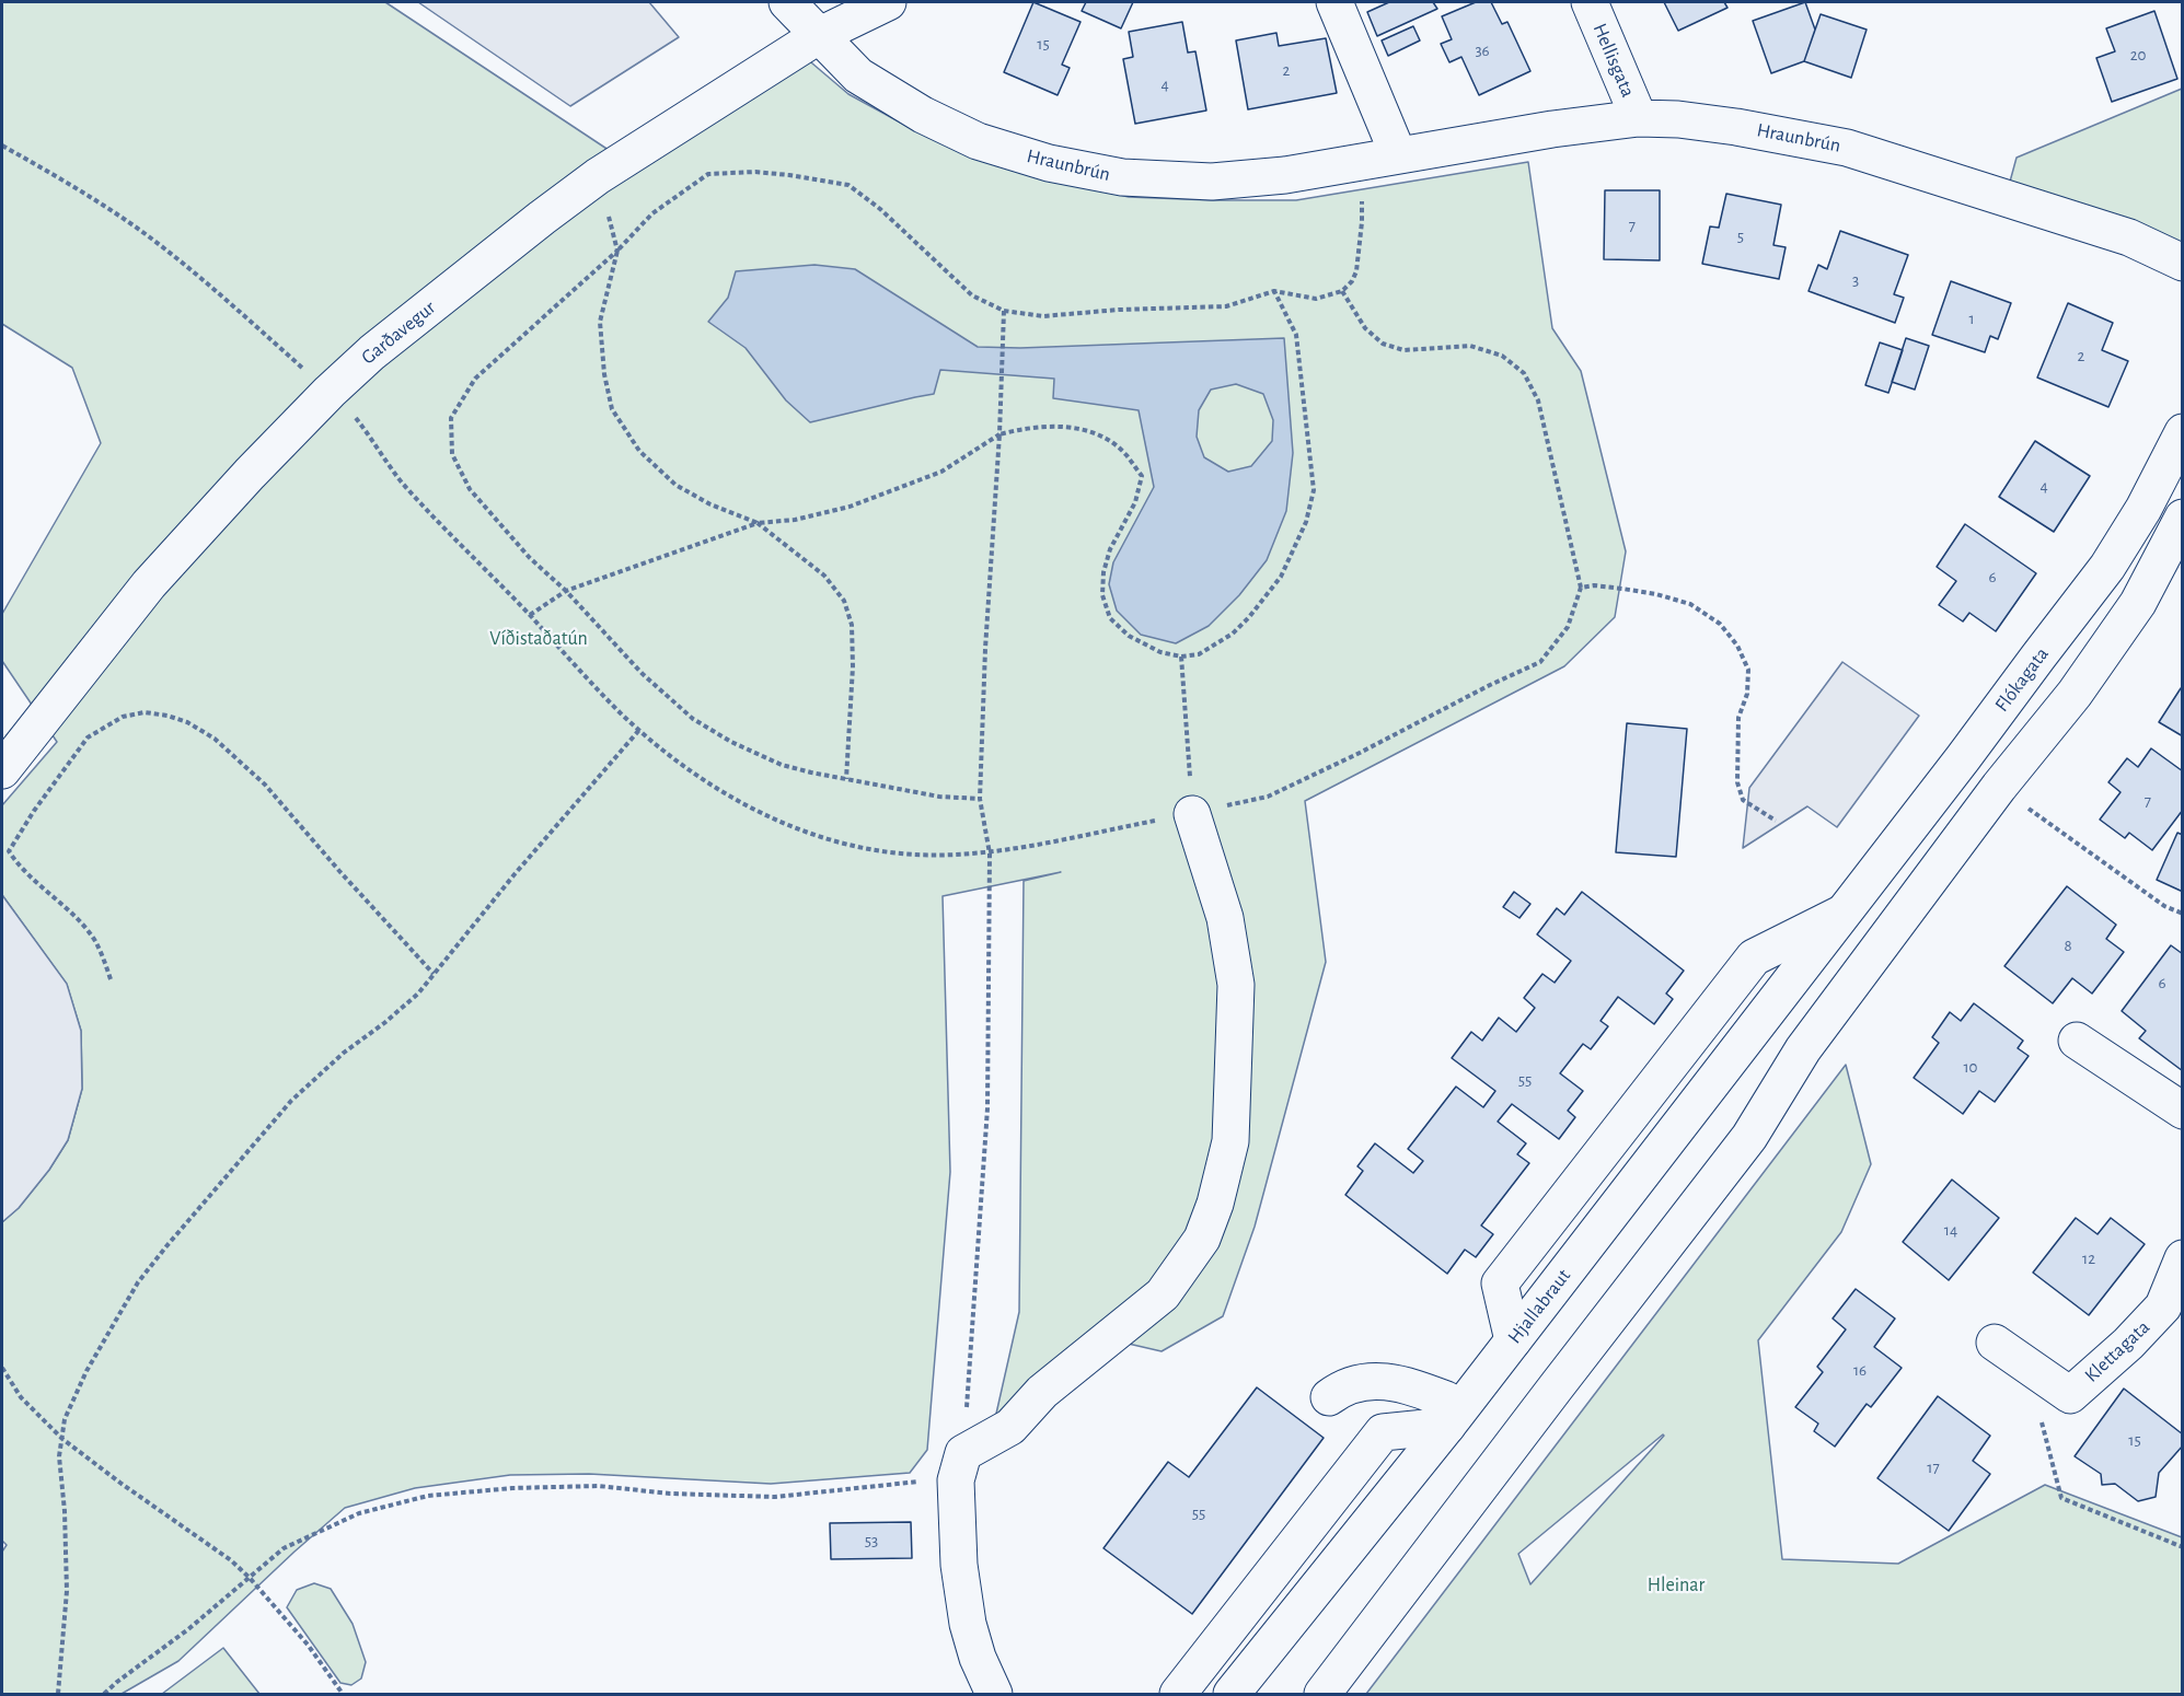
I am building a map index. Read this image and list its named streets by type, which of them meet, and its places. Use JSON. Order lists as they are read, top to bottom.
{
  "streets": {
    "street": [
      "Hellisgata",
      "Hraunbrún",
      "Garðavegur",
      "Flókagata",
      "Hjallabraut",
      "Klettagata"
    ]
  },
  "crossings": [
    ["Hellisgata", "Hraunbrún"],
    ["Hraunbrún", "Garðavegur"],
    ["Flókagata", "Hjallabraut"]
  ],
  "parks": ["Víðistaðatún", "Hleinar"],
  "house_numbers": [
    "15",
    "36",
    "20",
    "2",
    "4",
    "7",
    "5",
    "3",
    "1",
    "2",
    "4",
    "6",
    "7",
    "8",
    "6",
    "10",
    "55",
    "14",
    "12",
    "16",
    "15",
    "17",
    "55",
    "53"
  ]
}
